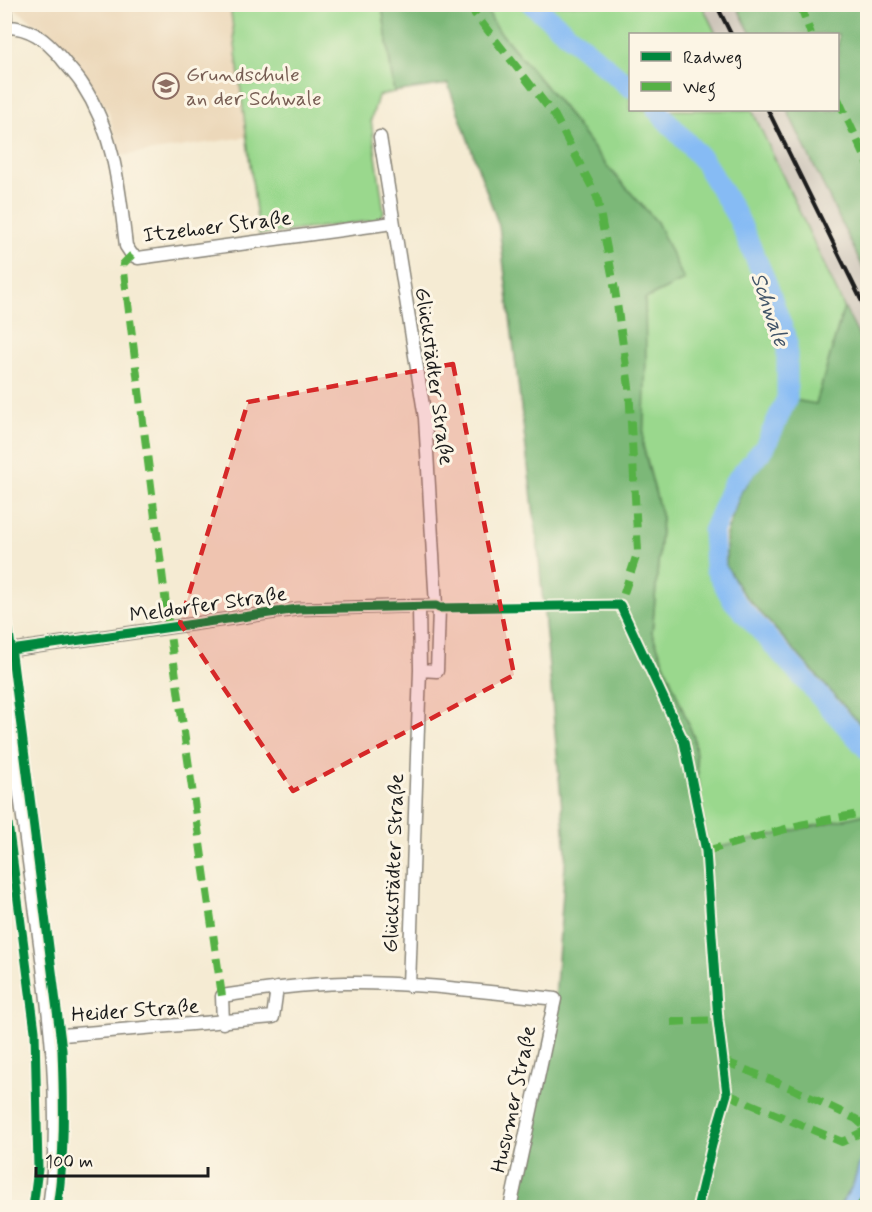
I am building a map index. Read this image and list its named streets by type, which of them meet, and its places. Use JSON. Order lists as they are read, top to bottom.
{
  "streets": {
    "street": [
      "Itzehoer Straße",
      "Glückstädter Straße",
      "Meldorfer Straße",
      "Heider Straße",
      "Husumer Straße"
    ]
  },
  "crossings": [
    ["Itzehoer Straße", "Glückstädter Straße"],
    ["Glückstädter Straße", "Meldorfer Straße"],
    ["Glückstädter Straße", "Heider Straße"],
    ["Heider Straße", "Husumer Straße"]
  ],
  "water": ["Schwale"],
  "places": {
    "school or university": ["Grundschule an der Schwale"]
  },
  "legend": ["Radweg", "Weg"],
  "scale_bar": "100 m"
}
